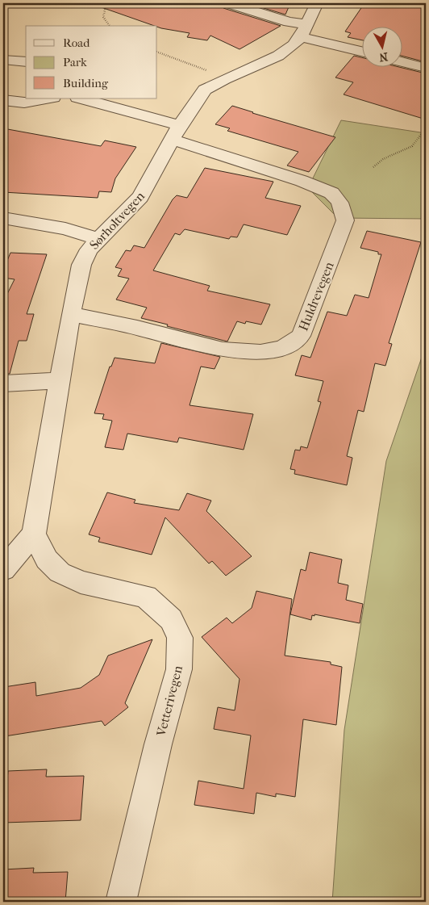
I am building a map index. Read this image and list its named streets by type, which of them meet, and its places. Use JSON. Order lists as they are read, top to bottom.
{
  "streets": {
    "street": ["Sørholtvegen", "Huldrevegen", "Vetterivegen"]
  },
  "crossings": [
    ["Sørholtvegen", "Huldrevegen"],
    ["Sørholtvegen", "Vetterivegen"]
  ],
  "legend": ["Road", "Park", "Building"],
  "north": "bottom"
}
